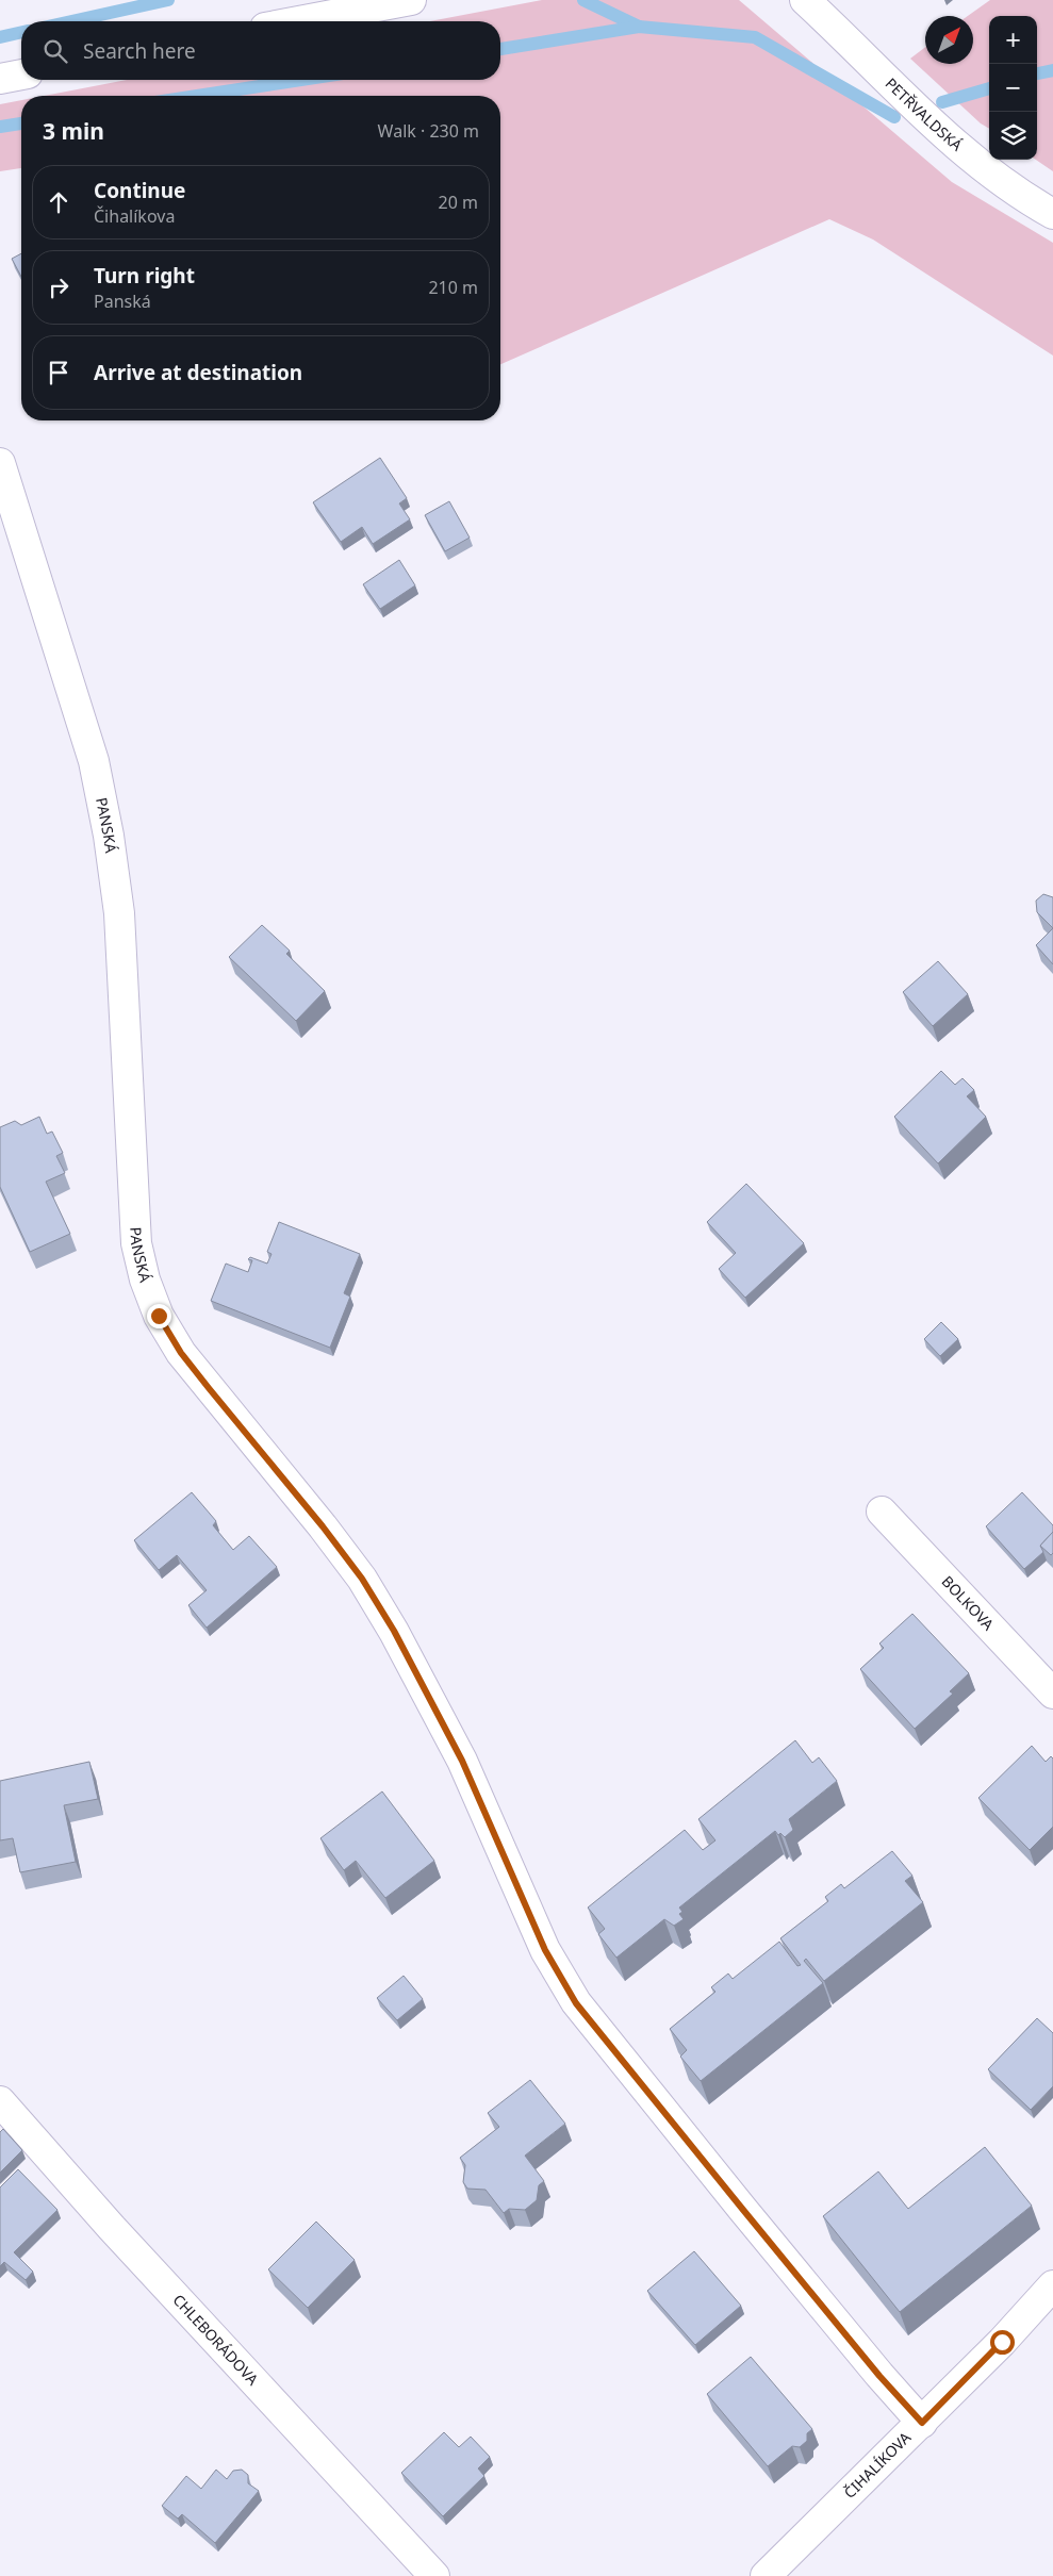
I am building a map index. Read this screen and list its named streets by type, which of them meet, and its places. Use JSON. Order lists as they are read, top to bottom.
{
  "streets": {
    "street": [
      "PETŘVALDSKÁ",
      "PANSKÁ",
      "BOLKOVA",
      "CHLEBORÁDOVA",
      "ČIHALÍKOVA"
    ]
  },
  "crossings": [
    ["PANSKÁ", "ČIHALÍKOVA"]
  ],
  "north": "top right",
  "page": {
    "map_buttons": ["+", "−"],
    "search": "Search here",
    "heading": ["3 min", "Walk · 230 m"],
    "list": [
      ["Continue", "Čihalíkova", "20 m"],
      ["Turn right", "Panská", "210 m"],
      "Arrive at destination"
    ]
  }
}
